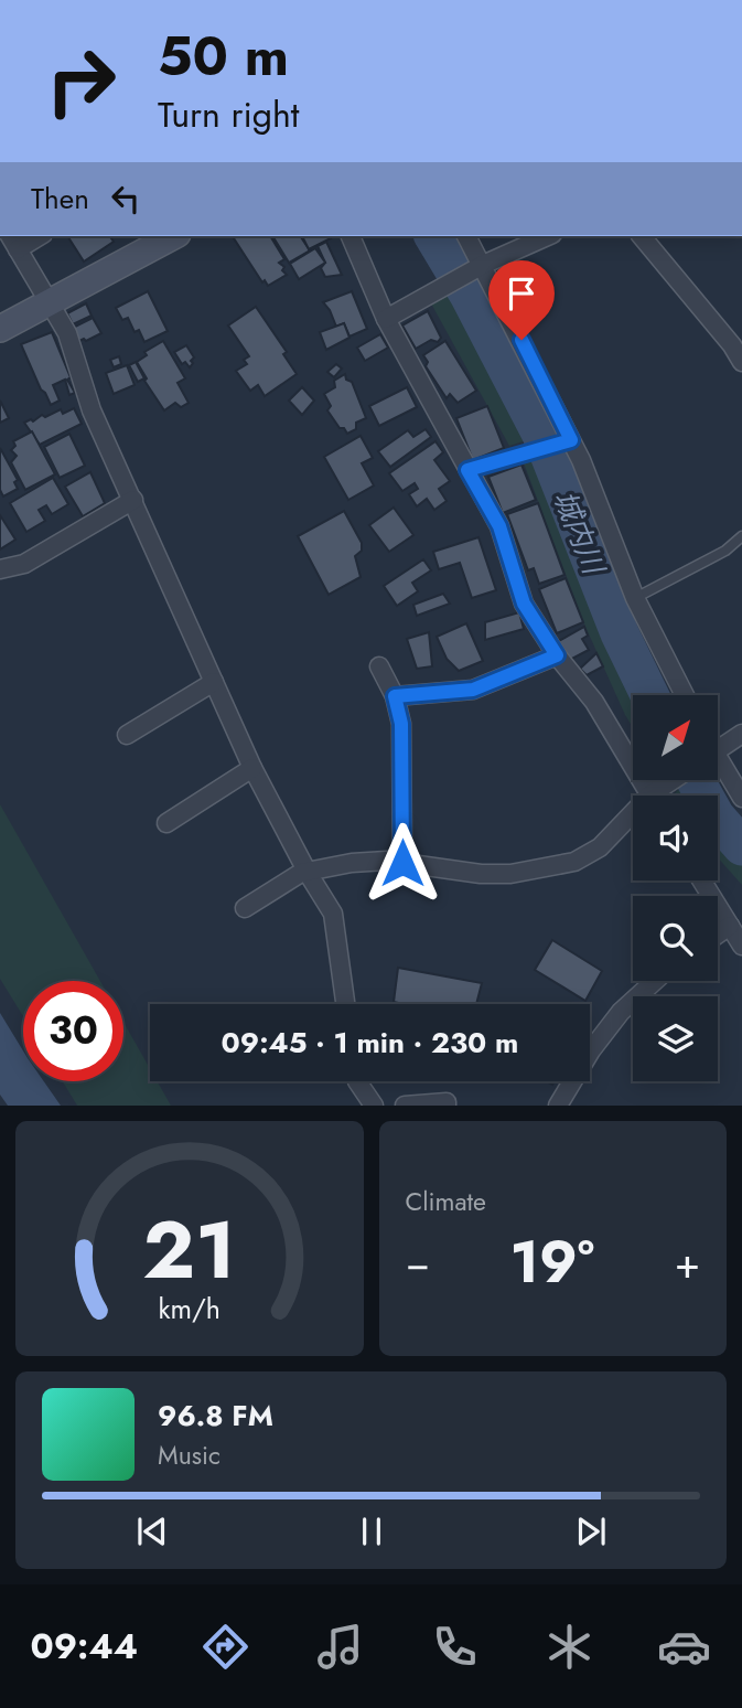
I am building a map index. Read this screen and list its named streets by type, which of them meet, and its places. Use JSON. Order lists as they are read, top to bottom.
{
  "water": ["城内川"],
  "north": "top right",
  "page": {
    "turn": ["50 m", "Turn right"],
    "then": "Then",
    "limit": "30",
    "trip": "09:45 · 1 min · 230 m",
    "tile": "Climate",
    "heat": ["−", "19°", "+"],
    "song": ["96.8 FM", "Music"],
    "tabs": "09:44",
    "gauge": ["21", "km/h"]
  }
}
